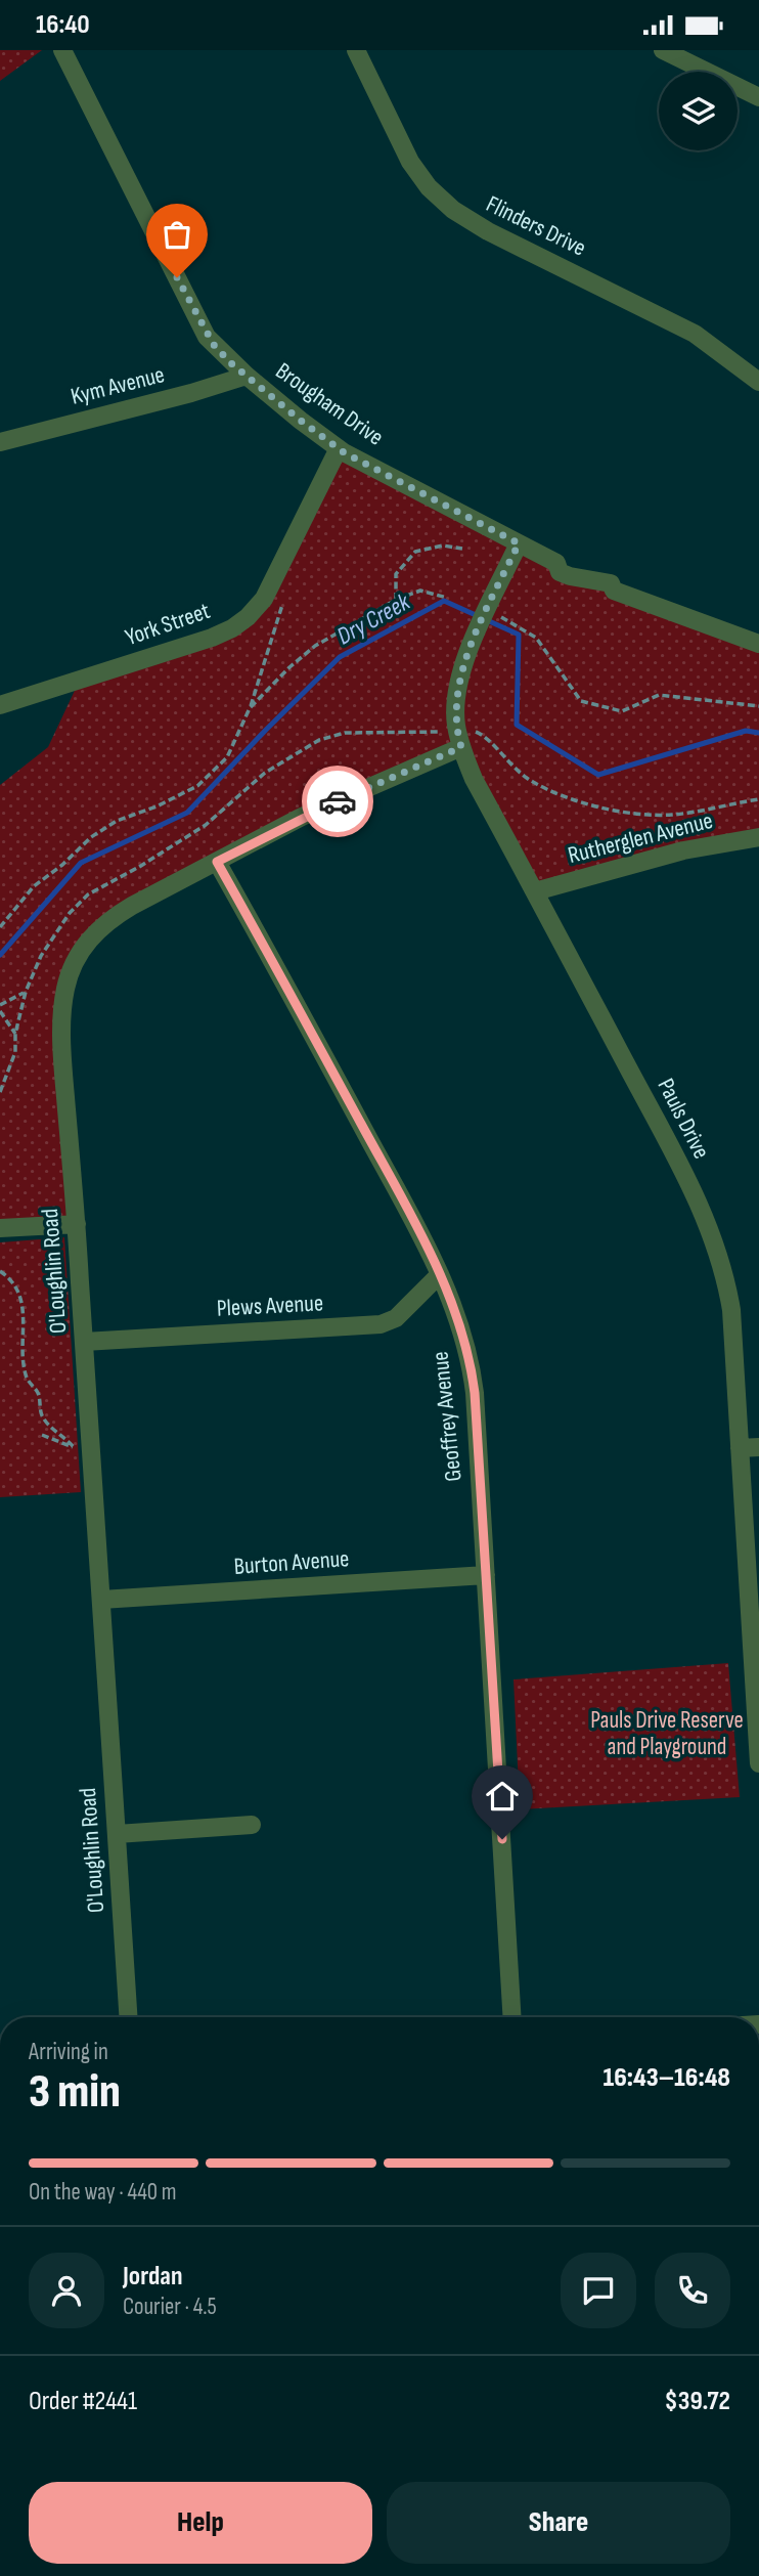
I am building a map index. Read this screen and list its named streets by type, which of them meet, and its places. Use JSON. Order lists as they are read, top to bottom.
{
  "streets": {
    "street": [
      "Flinders Drive",
      "Kym Avenue",
      "Brougham Drive",
      "York Street",
      "Rutherglen Avenue",
      "Pauls Drive",
      "O'Loughlin Road",
      "Plews Avenue",
      "Geoffrey Avenue",
      "Burton Avenue"
    ]
  },
  "crossings": [
    ["Kym Avenue", "Brougham Drive"],
    ["Brougham Drive", "York Street"],
    ["Brougham Drive", "Pauls Drive"],
    ["Rutherglen Avenue", "Pauls Drive"],
    ["Pauls Drive", "O'Loughlin Road"],
    ["O'Loughlin Road", "Plews Avenue"],
    ["O'Loughlin Road", "Geoffrey Avenue"],
    ["O'Loughlin Road", "Burton Avenue"],
    ["Plews Avenue", "Geoffrey Avenue"],
    ["Geoffrey Avenue", "Burton Avenue"]
  ],
  "water": ["Dry Creek"],
  "parks": ["Pauls Drive Reserve and Playground"],
  "page": {
    "status": "16:40",
    "heading": ["3 min", "Arriving in", "16:43–16:48"],
    "panel": [
      "Jordan",
      "Courier · 4.5",
      "Order #2441",
      "$39.72"
    ],
    "bar": "On the way · 440 m",
    "buttons": ["Help", "Share"]
  }
}
